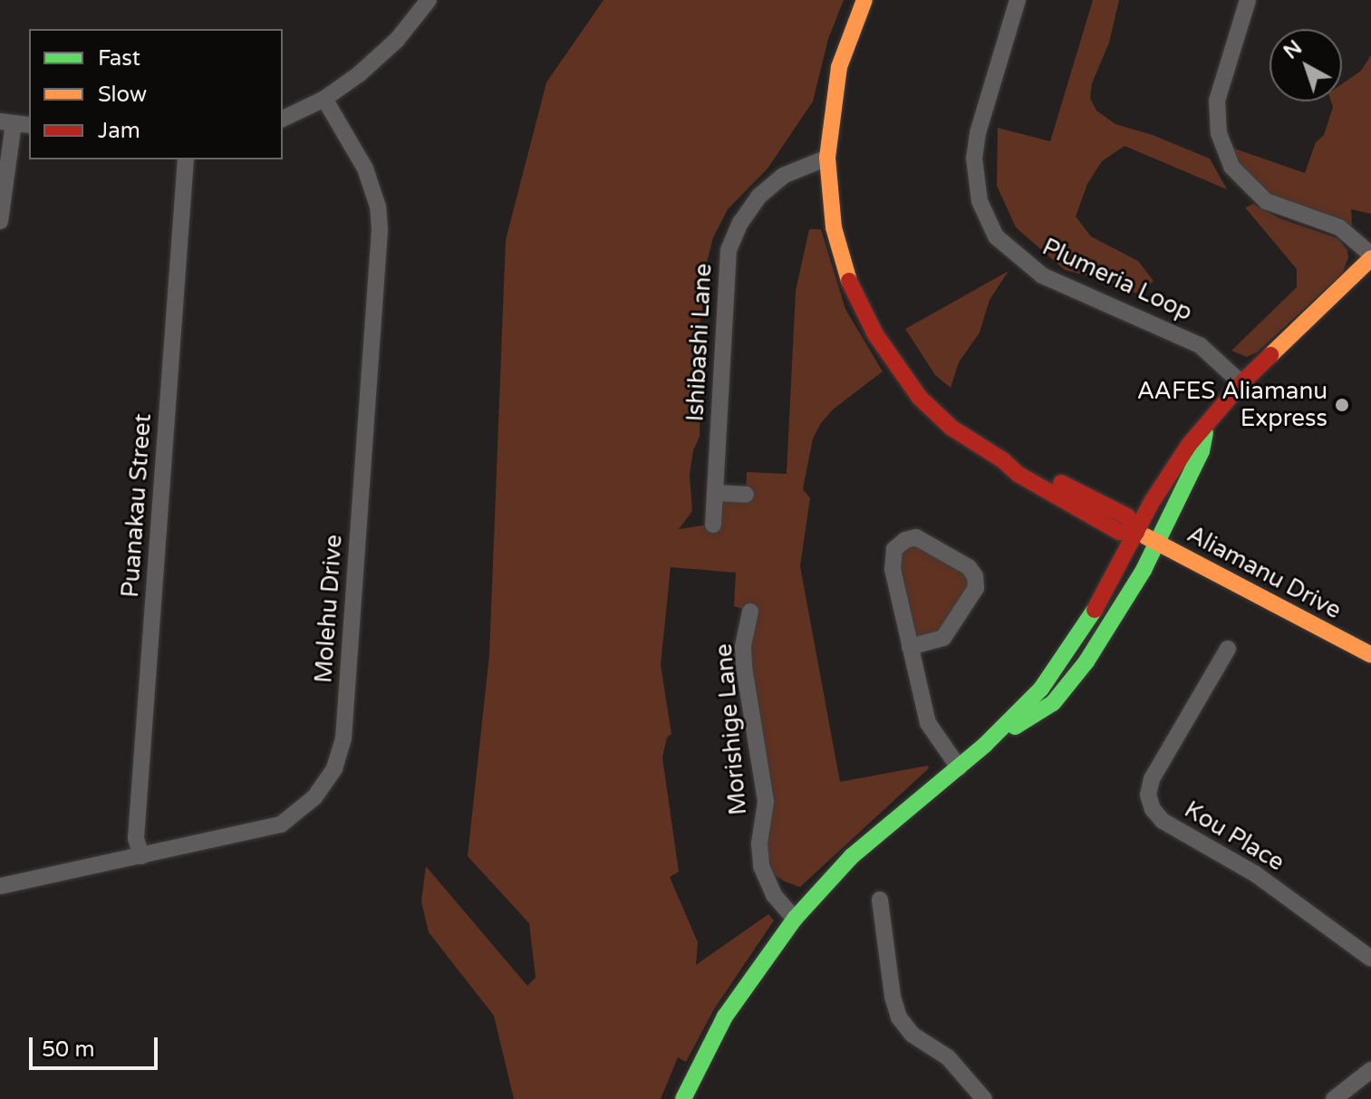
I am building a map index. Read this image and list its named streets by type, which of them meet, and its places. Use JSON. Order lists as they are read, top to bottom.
{
  "streets": {
    "street": [
      "Plumeria Loop",
      "Ishibashi Lane",
      "Puanakau Street",
      "Aliamanu Drive",
      "Molehu Drive",
      "Morishige Lane",
      "Kou Place"
    ]
  },
  "crossings": [
    ["Ishibashi Lane", "Aliamanu Drive"],
    ["Puanakau Street", "Molehu Drive"]
  ],
  "places": ["AAFES Aliamanu Express"],
  "legend": ["Fast", "Slow", "Jam"],
  "scale_bar": "50 m",
  "north": "top left"
}
